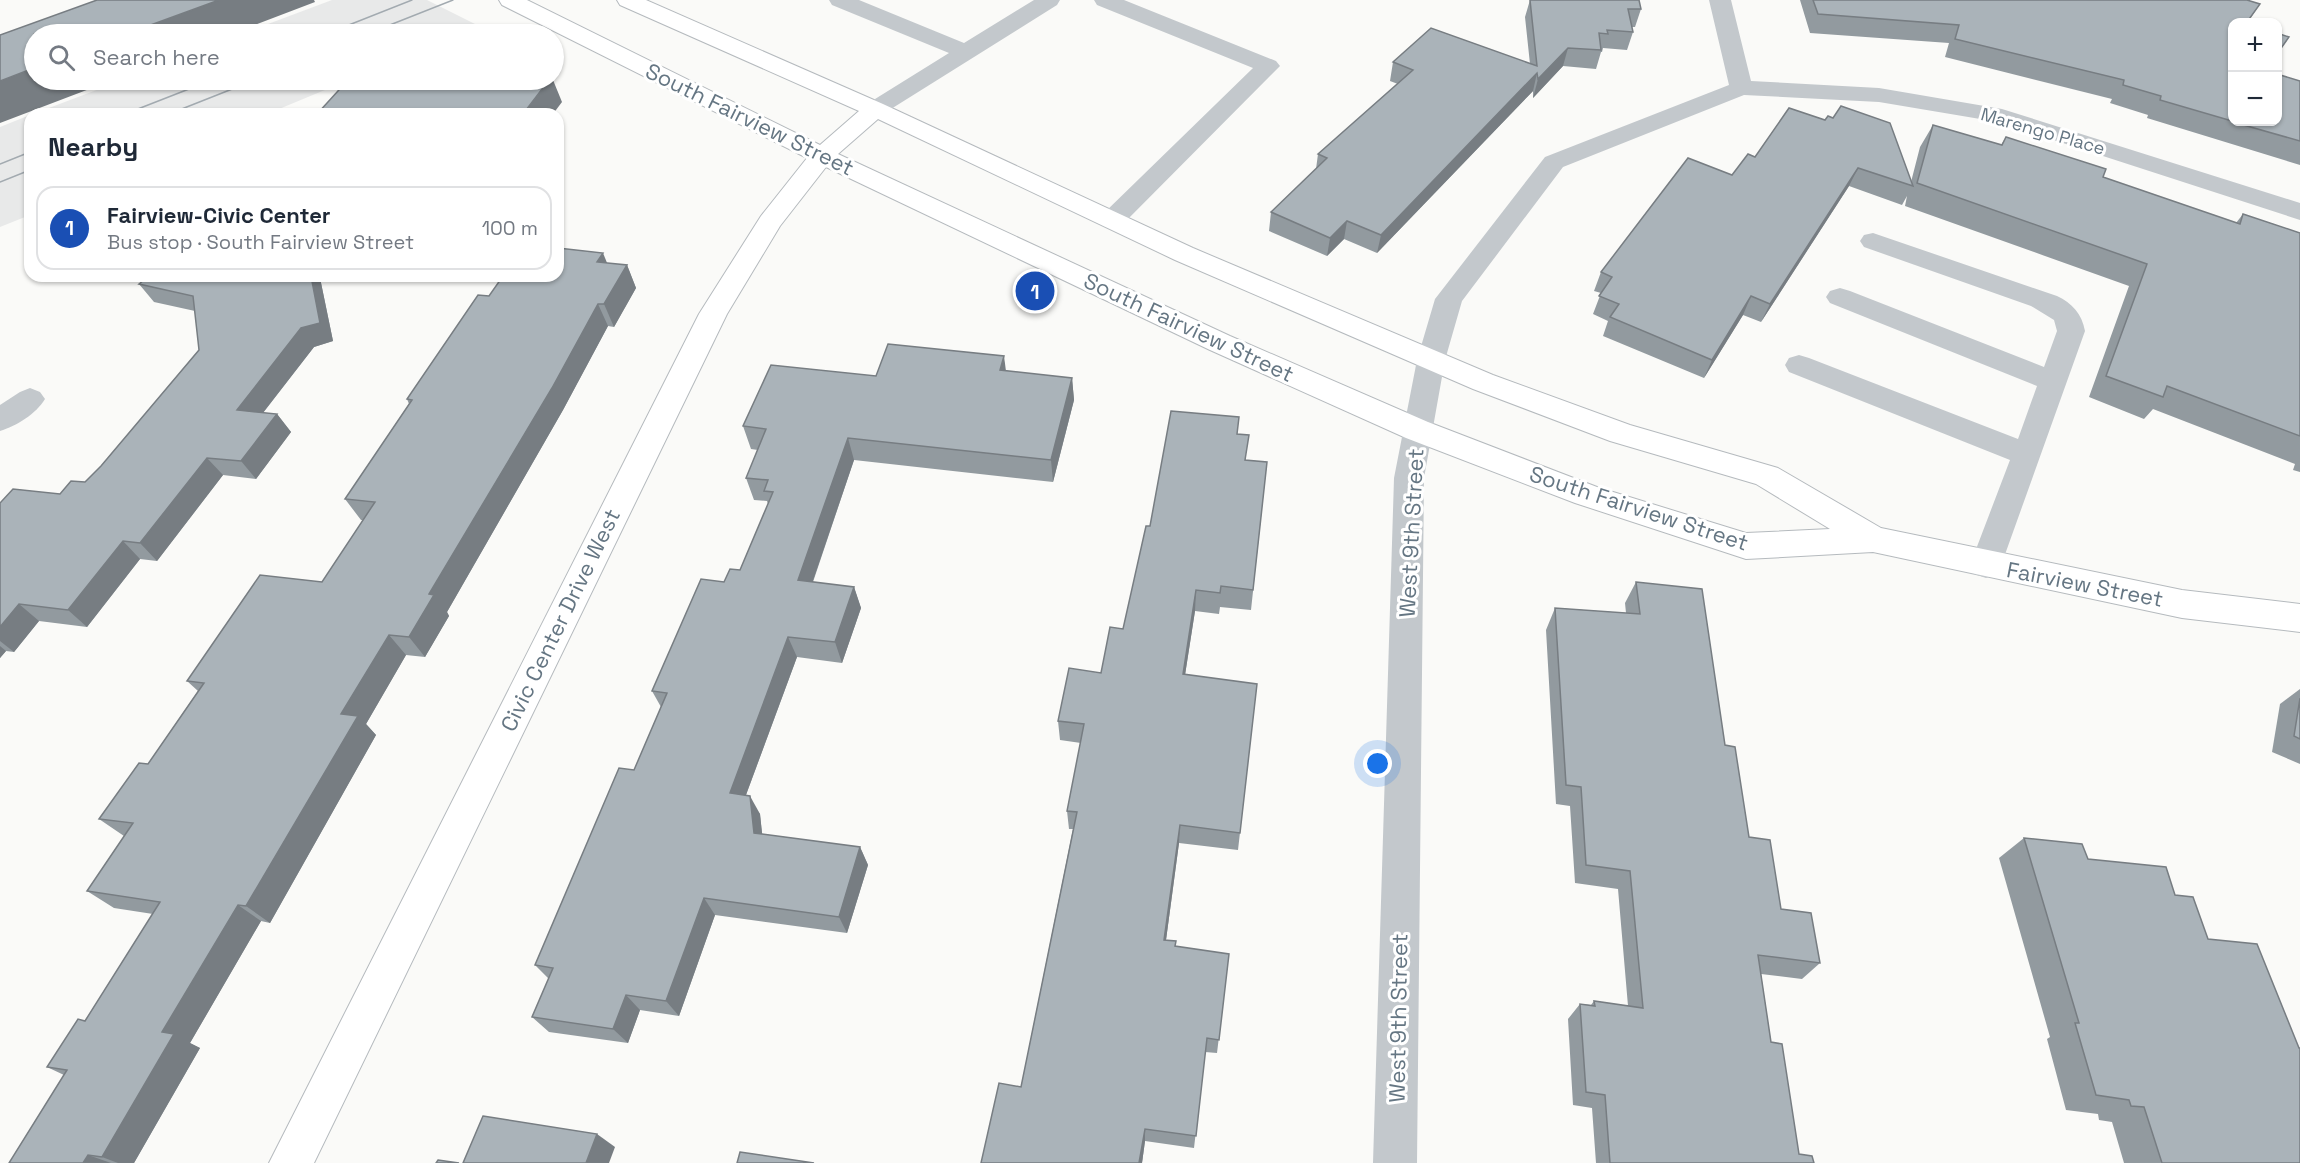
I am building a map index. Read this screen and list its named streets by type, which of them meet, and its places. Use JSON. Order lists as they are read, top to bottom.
{
  "streets": {
    "main road": ["South Fairview Street", "Fairview Street", "Civic Center Drive West"],
    "street": ["Marengo Place", "West 9th Street"]
  },
  "crossings": [
    ["South Fairview Street", "West 9th Street"],
    ["South Fairview Street", "Fairview Street"],
    ["South Fairview Street", "Civic Center Drive West"],
    ["Marengo Place", "West 9th Street"]
  ],
  "page": {
    "map_buttons": ["+", "−"],
    "search": "Search here",
    "heading": "Nearby",
    "list": [
      {
        "mark": "1",
        "name": "Fairview-Civic Center",
        "note": "Bus stop · South Fairview Street",
        "value": "100 m"
      }
    ],
    "pins": "1"
  }
}
